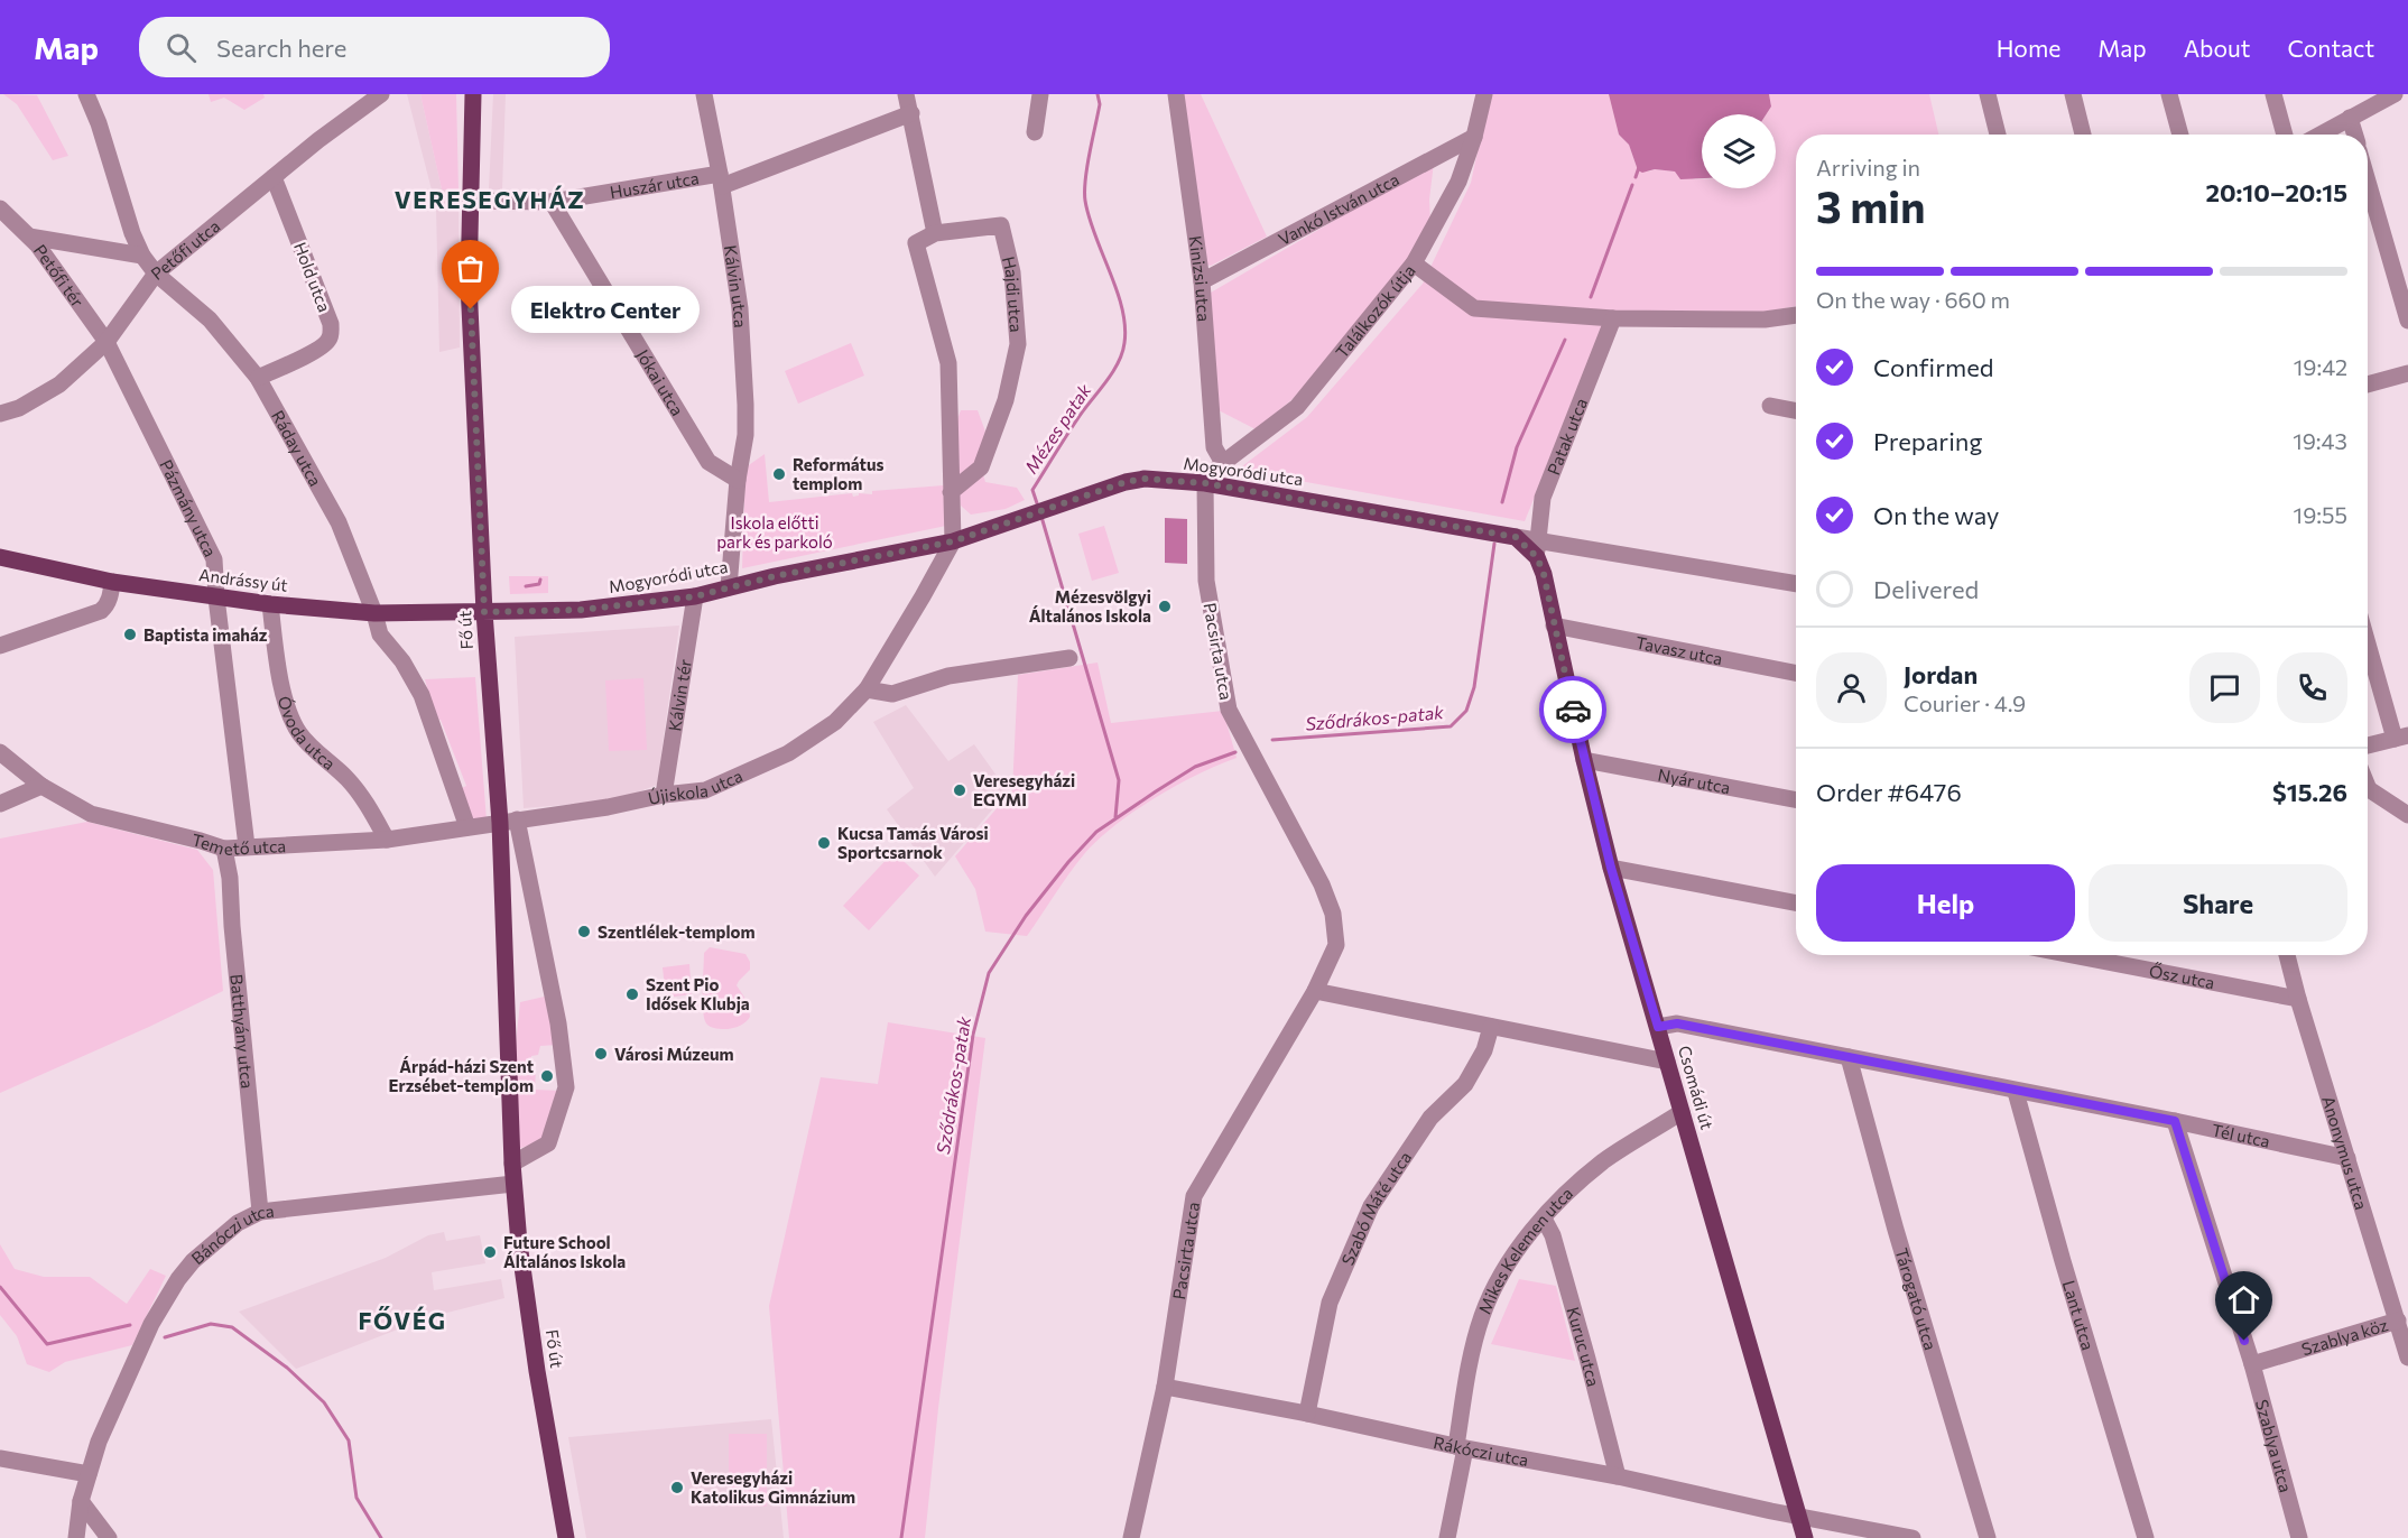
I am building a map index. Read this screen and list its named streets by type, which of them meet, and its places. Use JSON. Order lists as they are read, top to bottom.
{
  "streets": {
    "main road": [
      "Mogyoródi utca",
      "Andrássy út",
      "Fő út",
      "Csomádi út"
    ],
    "street": [
      "Huszár utca",
      "Vankó István utca",
      "Petőfi utca",
      "Petőfi tér",
      "Hold utca",
      "Kinizsi utca",
      "Kálvin utca",
      "Hajdi utca",
      "Találkozók útja",
      "Jókai utca",
      "Patak utca",
      "Ráday utca",
      "Pázmány utca",
      "Tavasz utca",
      "Pacsirta utca",
      "Kálvin tér",
      "Óvoda utca",
      "Nyár utca",
      "Újiskola utca",
      "Temető utca",
      "Ősz utca",
      "Batthyány utca",
      "Tél utca",
      "Anonymus utca",
      "Szabó Máté utca",
      "Bánóczi utca",
      "Mikes Kelemen utca",
      "Tárogató utca",
      "Lant utca",
      "Szablya köz",
      "Kuruc utca",
      "Szablya utca",
      "Rákóczi utca"
    ]
  },
  "crossings": [
    ["Huszár utca", "Kálvin utca"],
    ["Huszár utca", "Jókai utca"],
    ["Huszár utca", "Fő út"],
    ["Vankó István utca", "Kinizsi utca"],
    ["Vankó István utca", "Találkozók útja"],
    ["Petőfi utca", "Petőfi tér"],
    ["Petőfi utca", "Hold utca"],
    ["Petőfi utca", "Ráday utca"],
    ["Petőfi utca", "Pázmány utca"],
    ["Petőfi tér", "Ráday utca"],
    ["Petőfi tér", "Pázmány utca"],
    ["Hold utca", "Ráday utca"],
    ["Kinizsi utca", "Találkozók útja"],
    ["Kálvin utca", "Jókai utca"],
    ["Találkozók útja", "Mogyoródi utca"],
    ["Találkozók útja", "Pacsirta utca"],
    ["Patak utca", "Mogyoródi utca"],
    ["Patak utca", "Csomádi út"],
    ["Ráday utca", "Andrássy út"],
    ["Ráday utca", "Temető utca"],
    ["Mogyoródi utca", "Andrássy út"],
    ["Mogyoródi utca", "Fő út"],
    ["Mogyoródi utca", "Pacsirta utca"],
    ["Mogyoródi utca", "Kálvin tér"],
    ["Mogyoródi utca", "Újiskola utca"],
    ["Mogyoródi utca", "Csomádi út"],
    ["Pázmány utca", "Andrássy út"],
    ["Pázmány utca", "Temető utca"],
    ["Andrássy út", "Fő út"],
    ["Andrássy út", "Óvoda utca"],
    ["Fő út", "Újiskola utca"],
    ["Fő út", "Temető utca"],
    ["Fő út", "Bánóczi utca"],
    ["Tavasz utca", "Csomádi út"],
    ["Pacsirta utca", "Rákóczi utca"],
    ["Kálvin tér", "Újiskola utca"],
    ["Óvoda utca", "Temető utca"],
    ["Nyár utca", "Csomádi út"],
    ["Újiskola utca", "Temető utca"],
    ["Temető utca", "Batthyány utca"],
    ["Ősz utca", "Anonymus utca"],
    ["Batthyány utca", "Bánóczi utca"],
    ["Csomádi út", "Tél utca"],
    ["Csomádi út", "Mikes Kelemen utca"],
    ["Csomádi út", "Rákóczi utca"],
    ["Tél utca", "Anonymus utca"],
    ["Tél utca", "Tárogató utca"],
    ["Tél utca", "Lant utca"],
    ["Tél utca", "Szablya utca"],
    ["Anonymus utca", "Szablya köz"],
    ["Szabó Máté utca", "Rákóczi utca"],
    ["Mikes Kelemen utca", "Kuruc utca"],
    ["Mikes Kelemen utca", "Rákóczi utca"],
    ["Szablya köz", "Szablya utca"],
    ["Kuruc utca", "Rákóczi utca"]
  ],
  "districts": ["VERESEGYHÁZ", "FŐVÉG"],
  "water": ["Mézes patak", "Sződrákos-patak"],
  "parks": ["Iskola előtti park és parkoló"],
  "places": [
    "Elektro Center",
    "Református templom",
    "Mézesvölgyi Általános Iskola",
    "Baptista imaház",
    "Veresegyházi EGYMI",
    "Kucsa Tamás Városi Sportcsarnok",
    "Szentlélek-templom",
    "Szent Pio Idősek Klubja",
    "Városi Múzeum",
    "Árpád-házi Szent Erzsébet-templom",
    "Future School Általános Iskola",
    "Veresegyházi Katolikus Gimnázium"
  ],
  "page": {
    "header": "Map",
    "search": "Search here",
    "nav": [
      "Home",
      "Map",
      "About",
      "Contact"
    ],
    "heading": ["3 min", "Arriving in", "20:10–20:15"],
    "panel": [
      "Jordan",
      "Courier · 4.9",
      "Order #6476",
      "$15.26"
    ],
    "bar": "On the way · 660 m",
    "bubble": "Elektro Center",
    "list": [
      ["Confirmed", "19:42"],
      ["Preparing", "19:43"],
      ["On the way", "19:55"],
      "Delivered"
    ],
    "buttons": ["Help", "Share"]
  }
}
